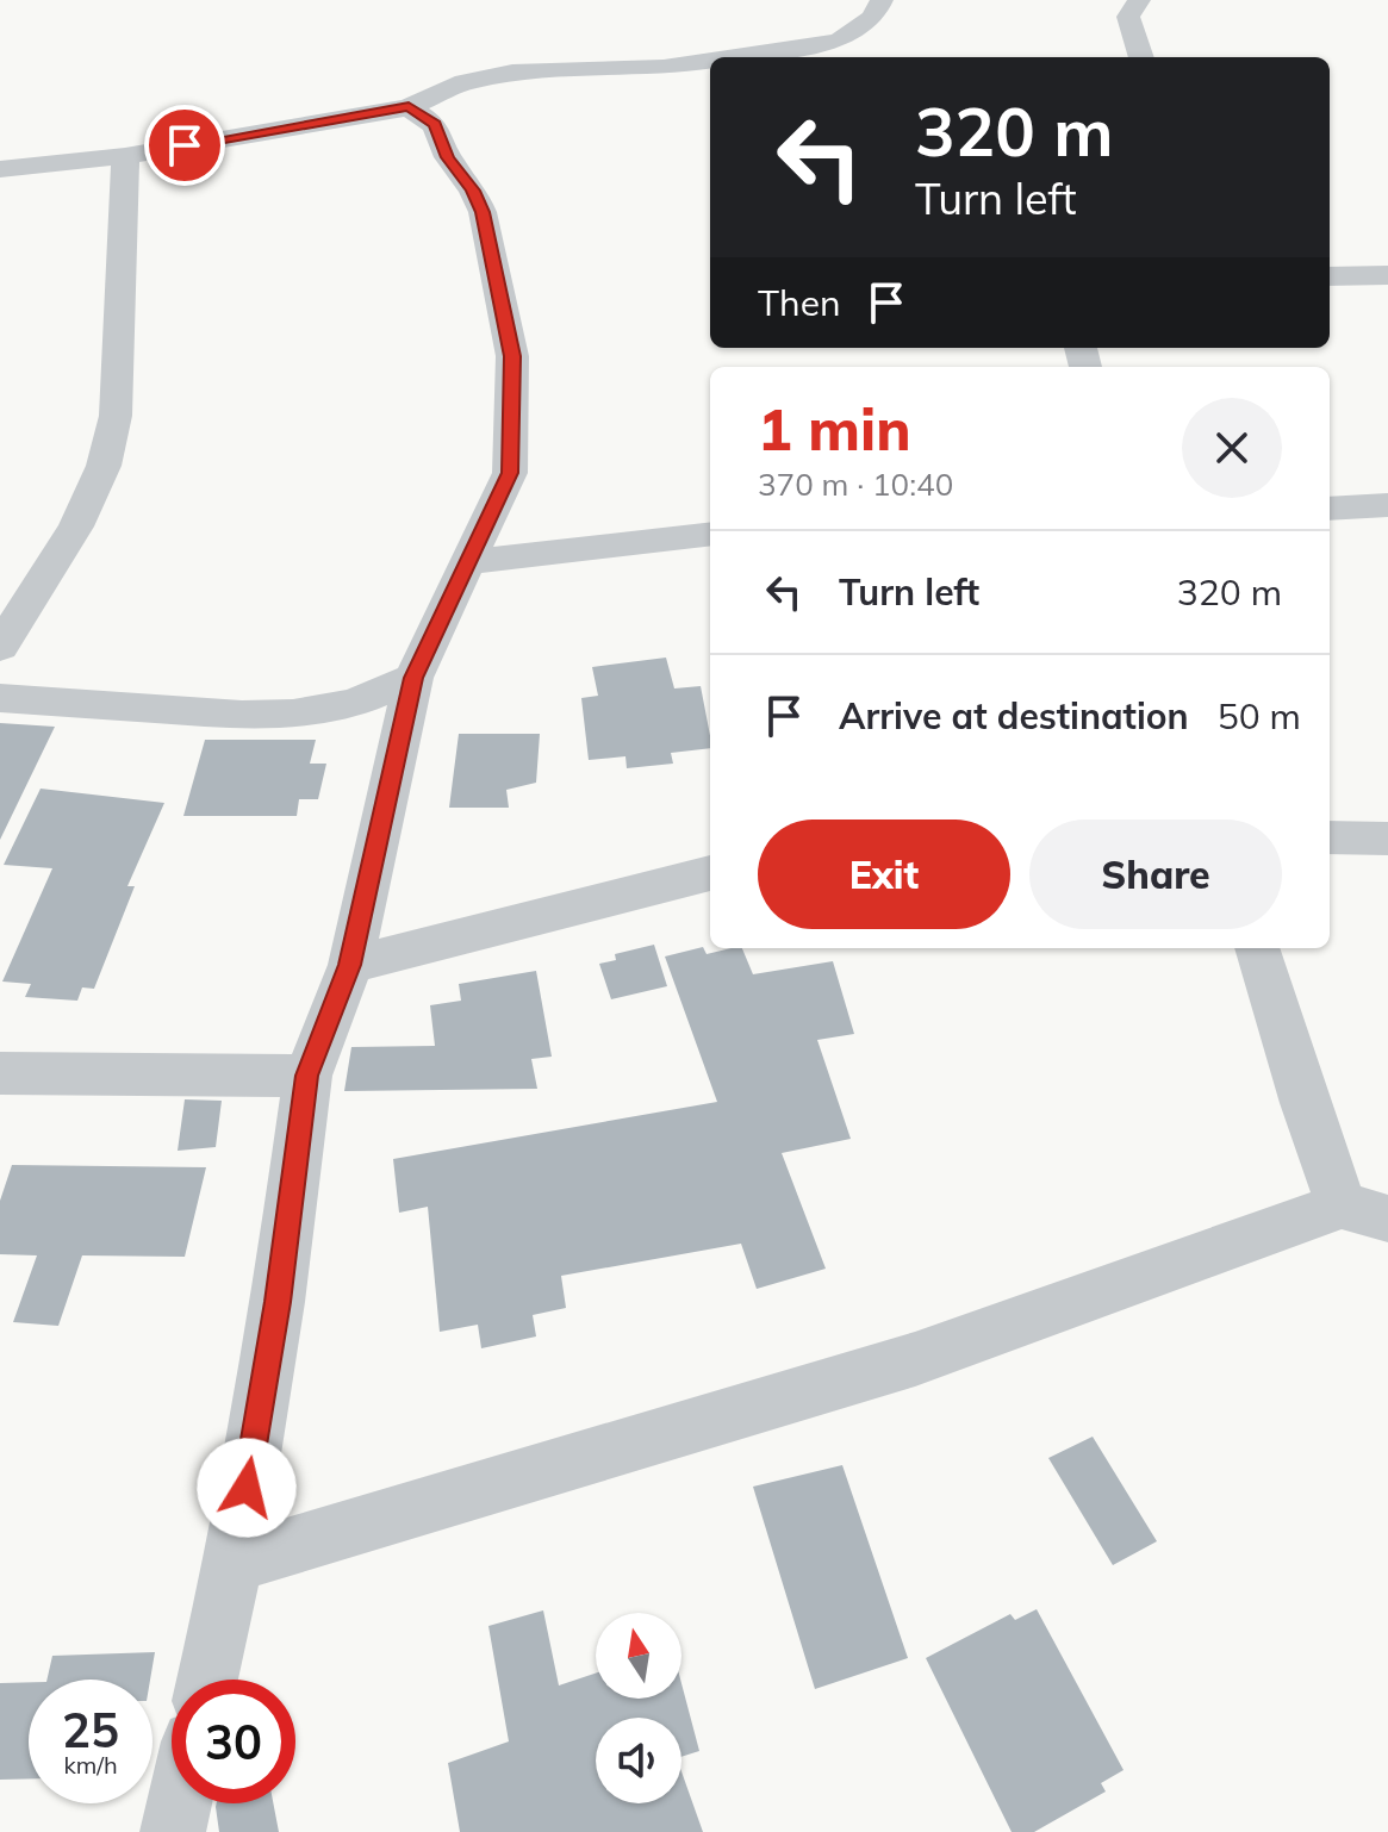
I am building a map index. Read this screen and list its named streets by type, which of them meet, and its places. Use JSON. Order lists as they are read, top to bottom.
{
  "north": "top",
  "page": {
    "turn": ["320 m", "Turn left"],
    "then": "Then",
    "heading": ["1 min", "370 m · 10:40"],
    "list": [
      {
        "name": "Turn left",
        "value": "320 m"
      },
      {
        "name": "Arrive at destination",
        "value": "50 m"
      }
    ],
    "buttons": ["Exit", "Share"],
    "speed": "25 km/h",
    "limit": "30"
  }
}
